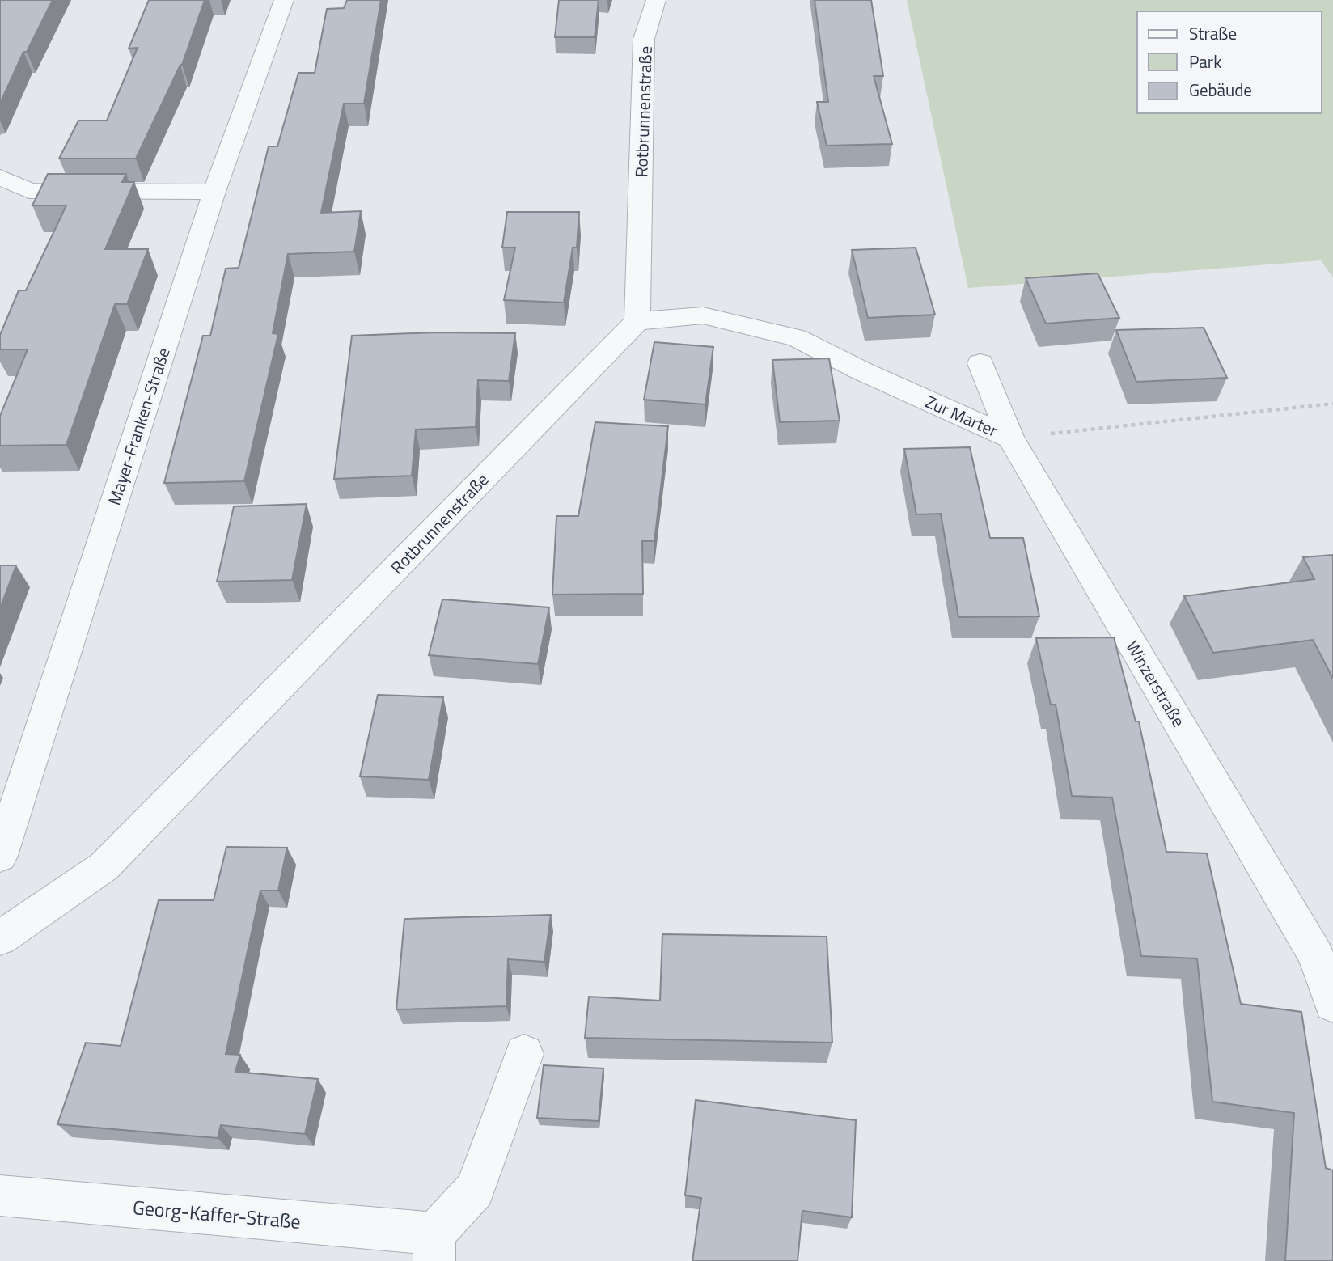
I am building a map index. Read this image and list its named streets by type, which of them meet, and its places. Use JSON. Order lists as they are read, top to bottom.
{
  "streets": {
    "street": [
      "Rotbrunnenstraße",
      "Zur Marter",
      "Mayer-Franken-Straße",
      "Winzerstraße",
      "Georg-Kaffer-Straße"
    ]
  },
  "crossings": [
    ["Rotbrunnenstraße", "Zur Marter"],
    ["Zur Marter", "Winzerstraße"]
  ],
  "legend": ["Straße", "Park", "Gebäude"]
}
